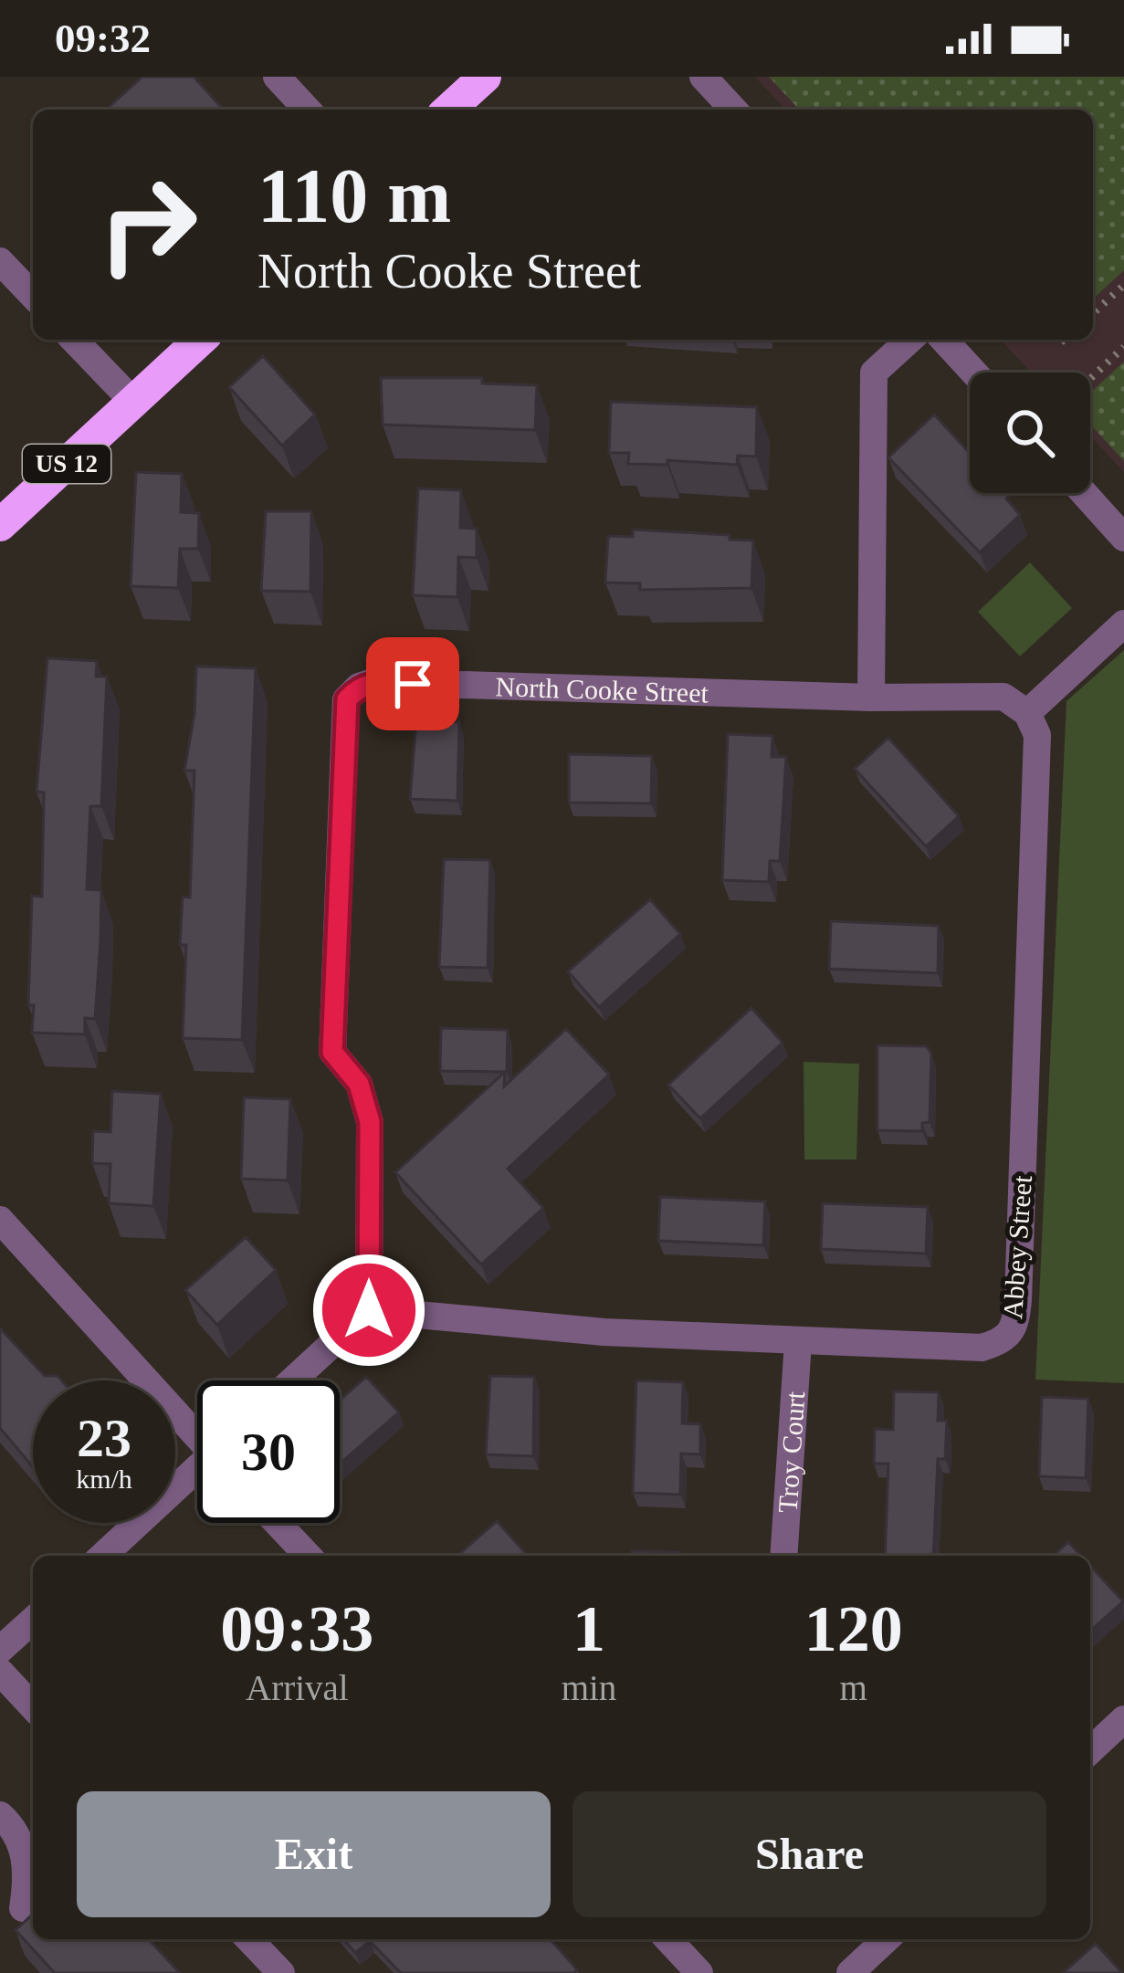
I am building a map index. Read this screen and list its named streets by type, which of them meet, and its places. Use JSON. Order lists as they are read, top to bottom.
{
  "streets": {
    "highway": ["US 12"],
    "street": ["North Cooke Street", "Abbey Street", "Troy Court"]
  },
  "crossings": [
    ["North Cooke Street", "Abbey Street"],
    ["Abbey Street", "Troy Court"]
  ],
  "page": {
    "status": "09:32",
    "turn": ["110 m", "North Cooke Street"],
    "speed": "23 km/h",
    "limit": "30",
    "eta": [
      "09:33",
      "Arrival",
      "1",
      "min",
      "120",
      "m"
    ],
    "buttons": ["Exit", "Share"]
  }
}
